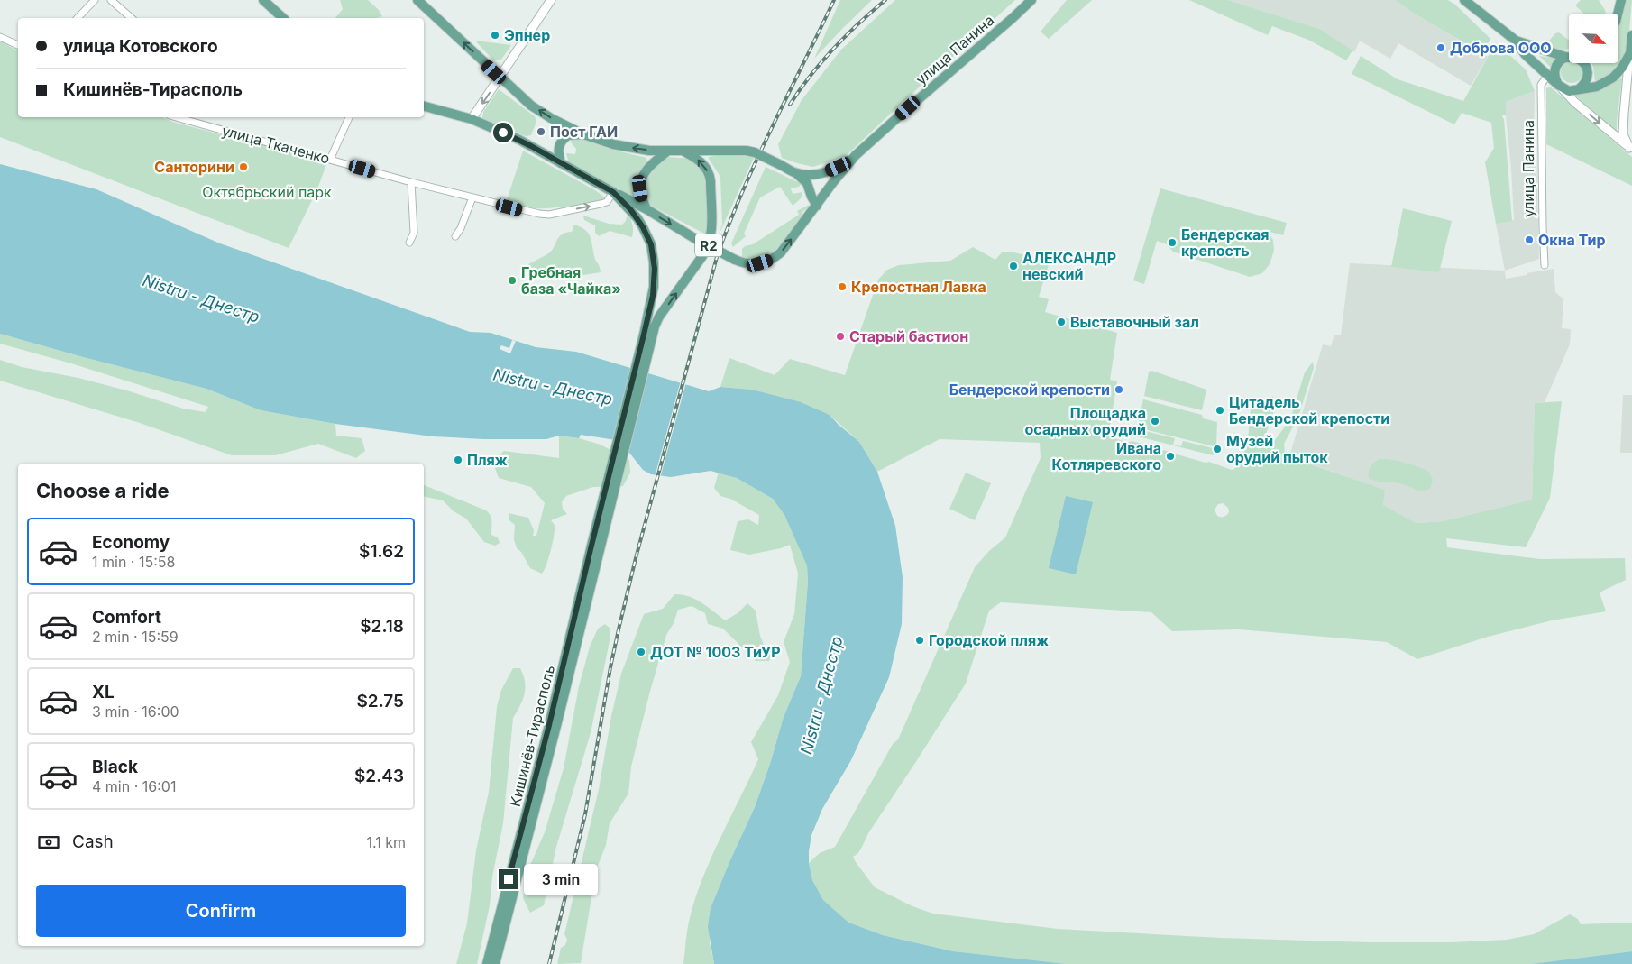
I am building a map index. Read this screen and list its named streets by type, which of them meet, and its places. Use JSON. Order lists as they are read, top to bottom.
{
  "streets": {
    "main road": ["улица Панина", "R2", "Кишинёв-Тирасполь"],
    "street": ["улица Ткаченко"]
  },
  "crossings": [
    ["улица Панина", "R2"],
    ["улица Ткаченко", "R2"],
    ["R2", "Кишинёв-Тирасполь"]
  ],
  "water": ["Nistru - Днестр"],
  "parks": ["Октябрьский парк"],
  "places": [
    "Эпнер",
    "Доброва ООО",
    "Пост ГАИ",
    "Санторини",
    "Окна Тир",
    "Бендерская крепость",
    "АЛЕКСАНДР невский",
    "Гребная база «Чайка»",
    "Крепостная Лавка",
    "Выставочный зал",
    "Старый бастион",
    "Бендерской крепости",
    "Цитадель Бендерской крепости",
    "Площадка осадных орудий",
    "Музей орудий пыток",
    "Ивана Котляревского",
    "Пляж",
    "Городской пляж",
    "ДОТ № 1003 ТиУР"
  ],
  "north": "bottom right",
  "page": {
    "banner": ["улица Котовского", "Кишинёв-Тирасполь"],
    "heading": "Choose a ride",
    "list": [
      {
        "name": "Economy",
        "note": "1 min · 15:58",
        "value": "$1.62"
      },
      {
        "name": "Comfort",
        "note": "2 min · 15:59",
        "value": "$2.18"
      },
      {
        "name": "XL",
        "note": "3 min · 16:00",
        "value": "$2.75"
      },
      {
        "name": "Black",
        "note": "4 min · 16:01",
        "value": "$2.43"
      }
    ],
    "pay": ["Cash", "1.1 km"],
    "bubble": "3 min",
    "buttons": "Confirm"
  }
}
